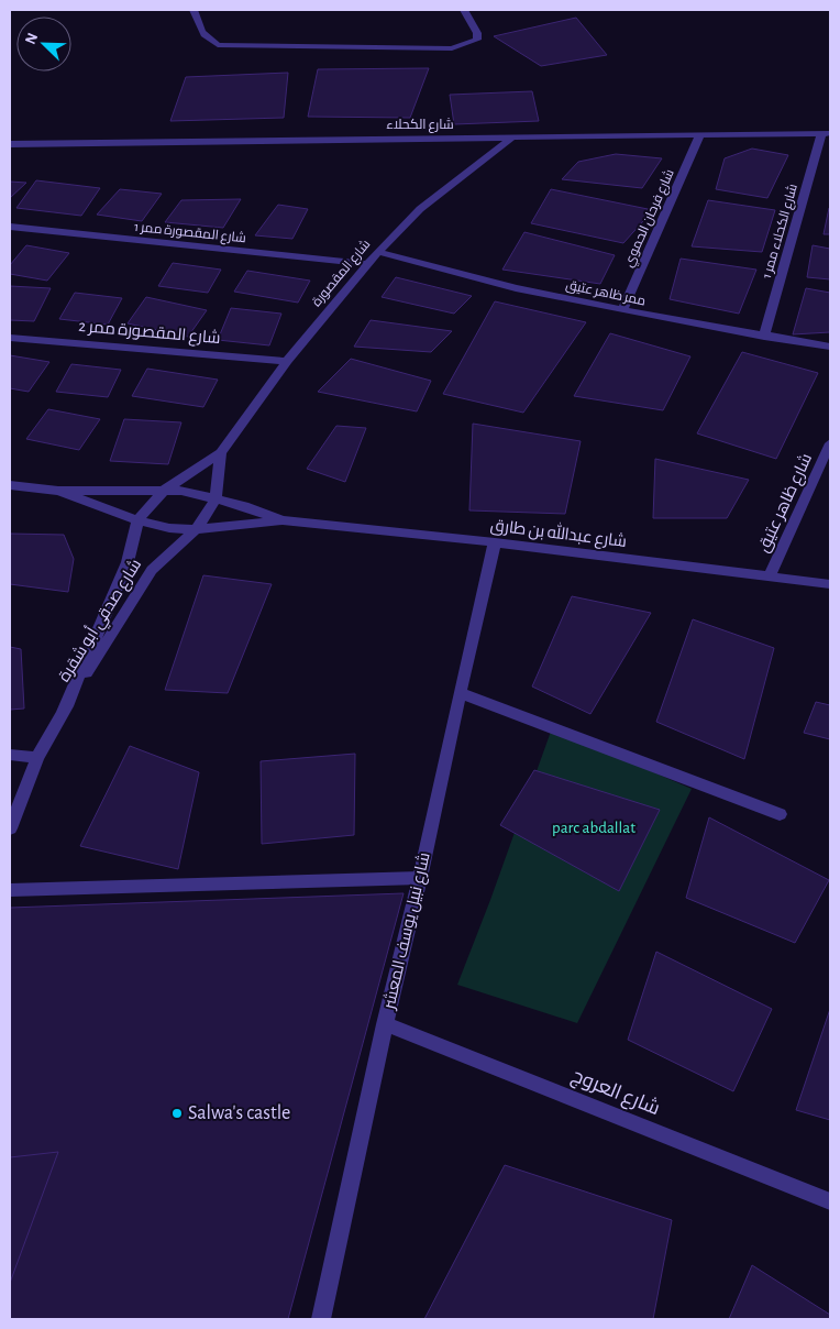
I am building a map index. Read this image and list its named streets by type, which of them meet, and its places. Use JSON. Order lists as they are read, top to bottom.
{
  "streets": {
    "street": [
      "شارع الكحلاء",
      "شارع فرحان الحموي",
      "شارع الكحلاء ممر 1",
      "شارع المقصورة ممر 1",
      "شارع المقصورة",
      "ممر ظاهر عتيق",
      "شارع المقصورة ممر 2",
      "شارع ظاهر عتيق",
      "شارع عبدالله بن طارق",
      "شارع صدقي أبو شقرة",
      "شارع نبيل يوسف المعشر",
      "شارع العروج"
    ]
  },
  "crossings": [
    ["شارع الكحلاء", "شارع فرحان الحموي"],
    ["شارع الكحلاء", "شارع الكحلاء ممر 1"],
    ["شارع الكحلاء", "شارع المقصورة"],
    ["شارع فرحان الحموي", "ممر ظاهر عتيق"],
    ["شارع الكحلاء ممر 1", "ممر ظاهر عتيق"],
    ["شارع المقصورة ممر 1", "شارع المقصورة"],
    ["شارع المقصورة", "ممر ظاهر عتيق"],
    ["شارع المقصورة", "شارع المقصورة ممر 2"],
    ["شارع المقصورة", "شارع عبدالله بن طارق"],
    ["شارع المقصورة", "شارع صدقي أبو شقرة"],
    ["شارع ظاهر عتيق", "شارع عبدالله بن طارق"],
    ["شارع عبدالله بن طارق", "شارع صدقي أبو شقرة"],
    ["شارع عبدالله بن طارق", "شارع نبيل يوسف المعشر"],
    ["شارع نبيل يوسف المعشر", "شارع العروج"]
  ],
  "parks": ["parc abdallat"],
  "places": ["Salwa's castle"],
  "north": "top left"
}
